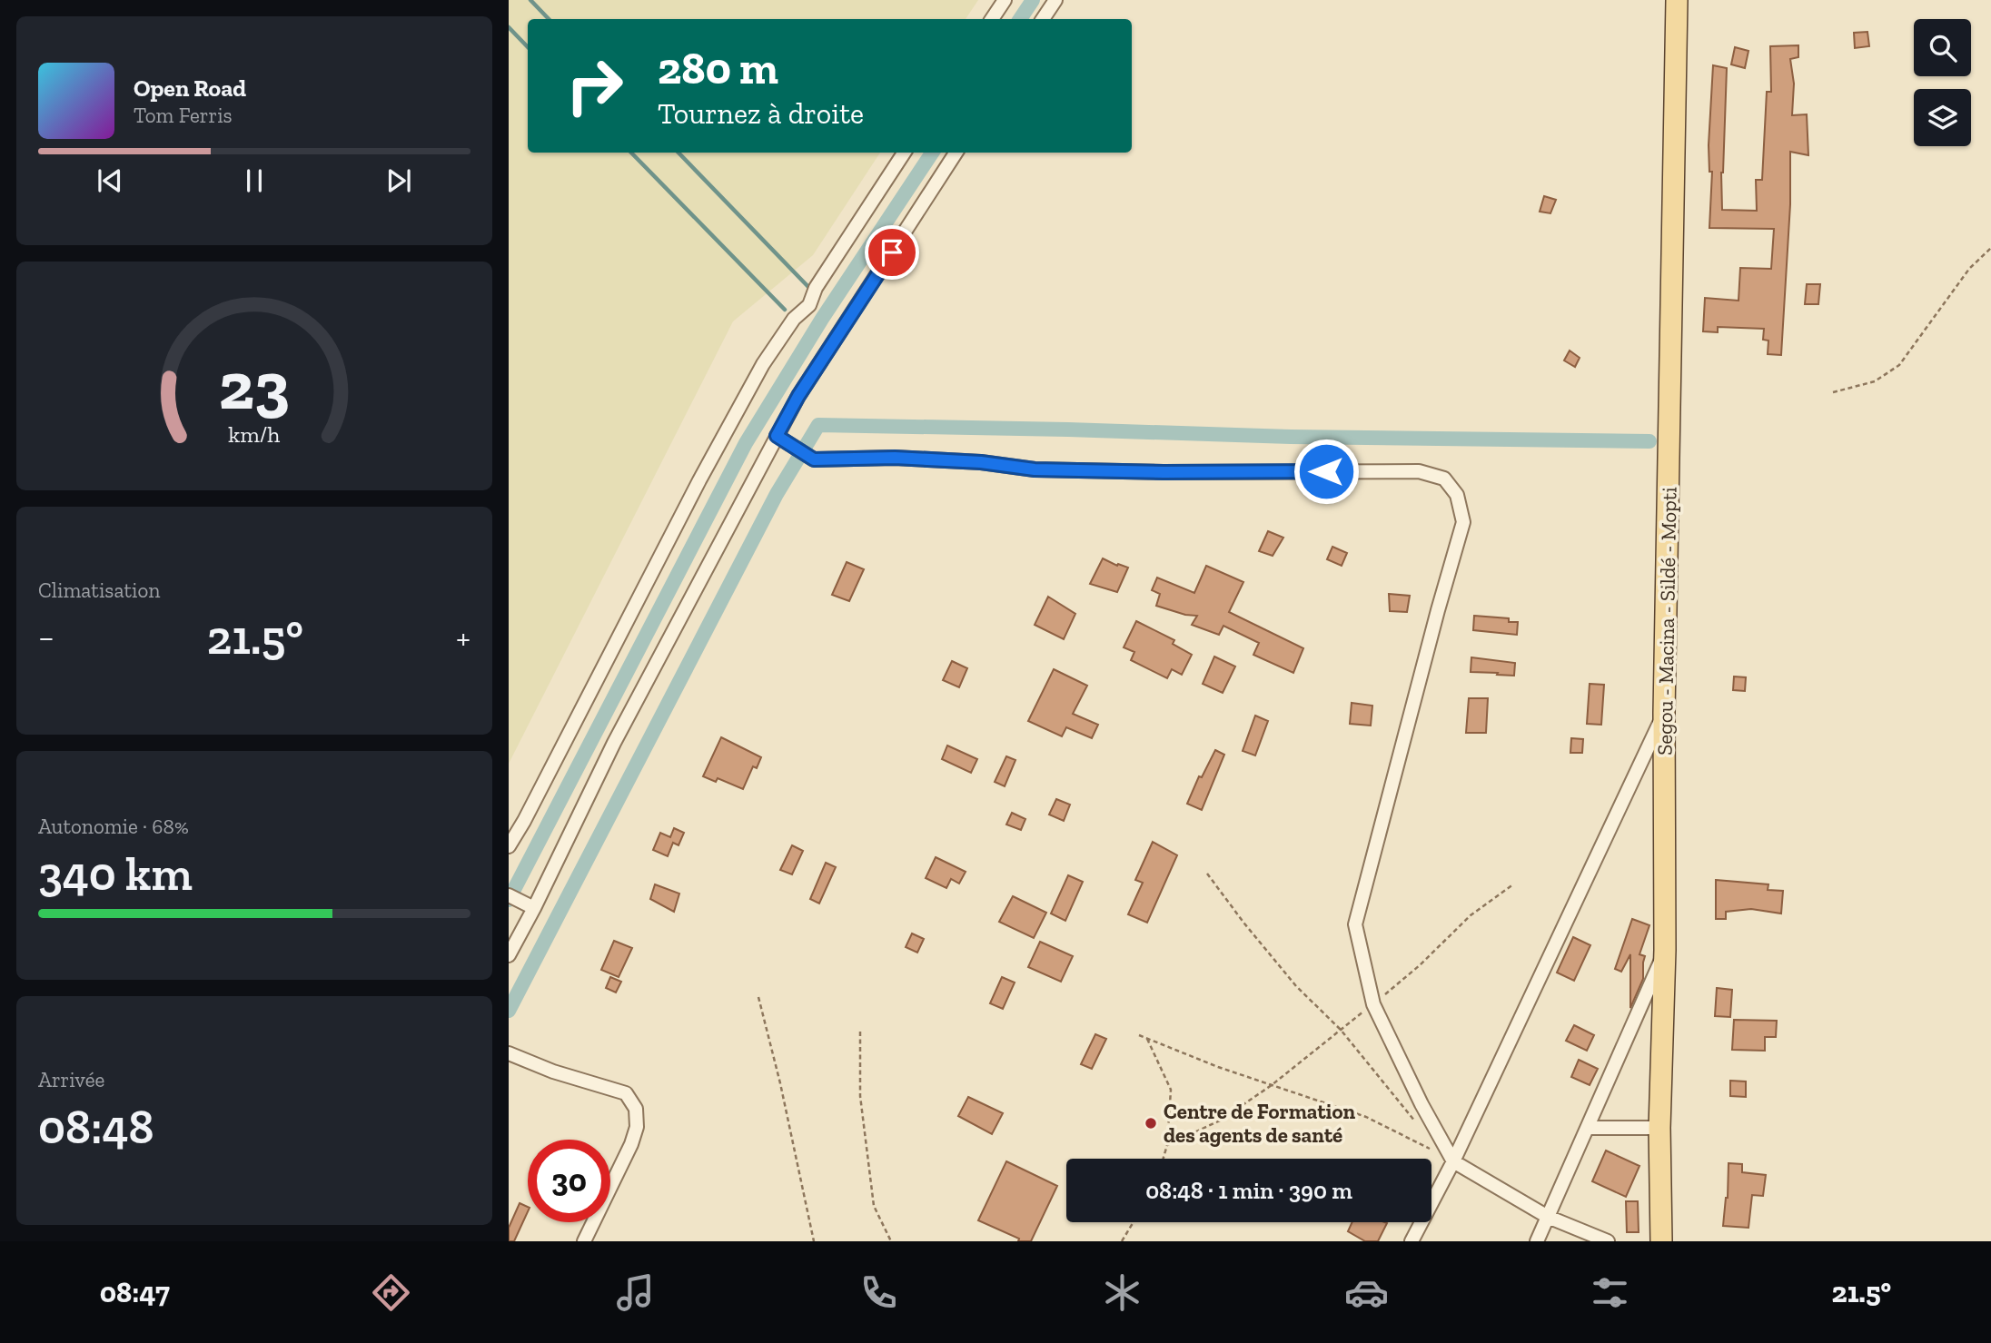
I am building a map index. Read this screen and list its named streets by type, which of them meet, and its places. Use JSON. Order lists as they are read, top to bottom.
{
  "streets": {
    "main road": ["Segou - Macina - Sildé - Mopti"]
  },
  "places": ["Centre de Formation des agents de santé"],
  "page": {
    "turn": ["280 m", "Tournez à droite"],
    "song": ["Open Road", "Tom Ferris"],
    "tile": [
      "Climatisation",
      ["Autonomie · 68%", "340 km"],
      ["Arrivée", "08:48"]
    ],
    "heat": ["−", "21.5°", "+"],
    "limit": "30",
    "trip": "08:48 · 1 min · 390 m",
    "tabs": ["08:47", "21.5°"],
    "gauge": ["23", "km/h"]
  }
}
